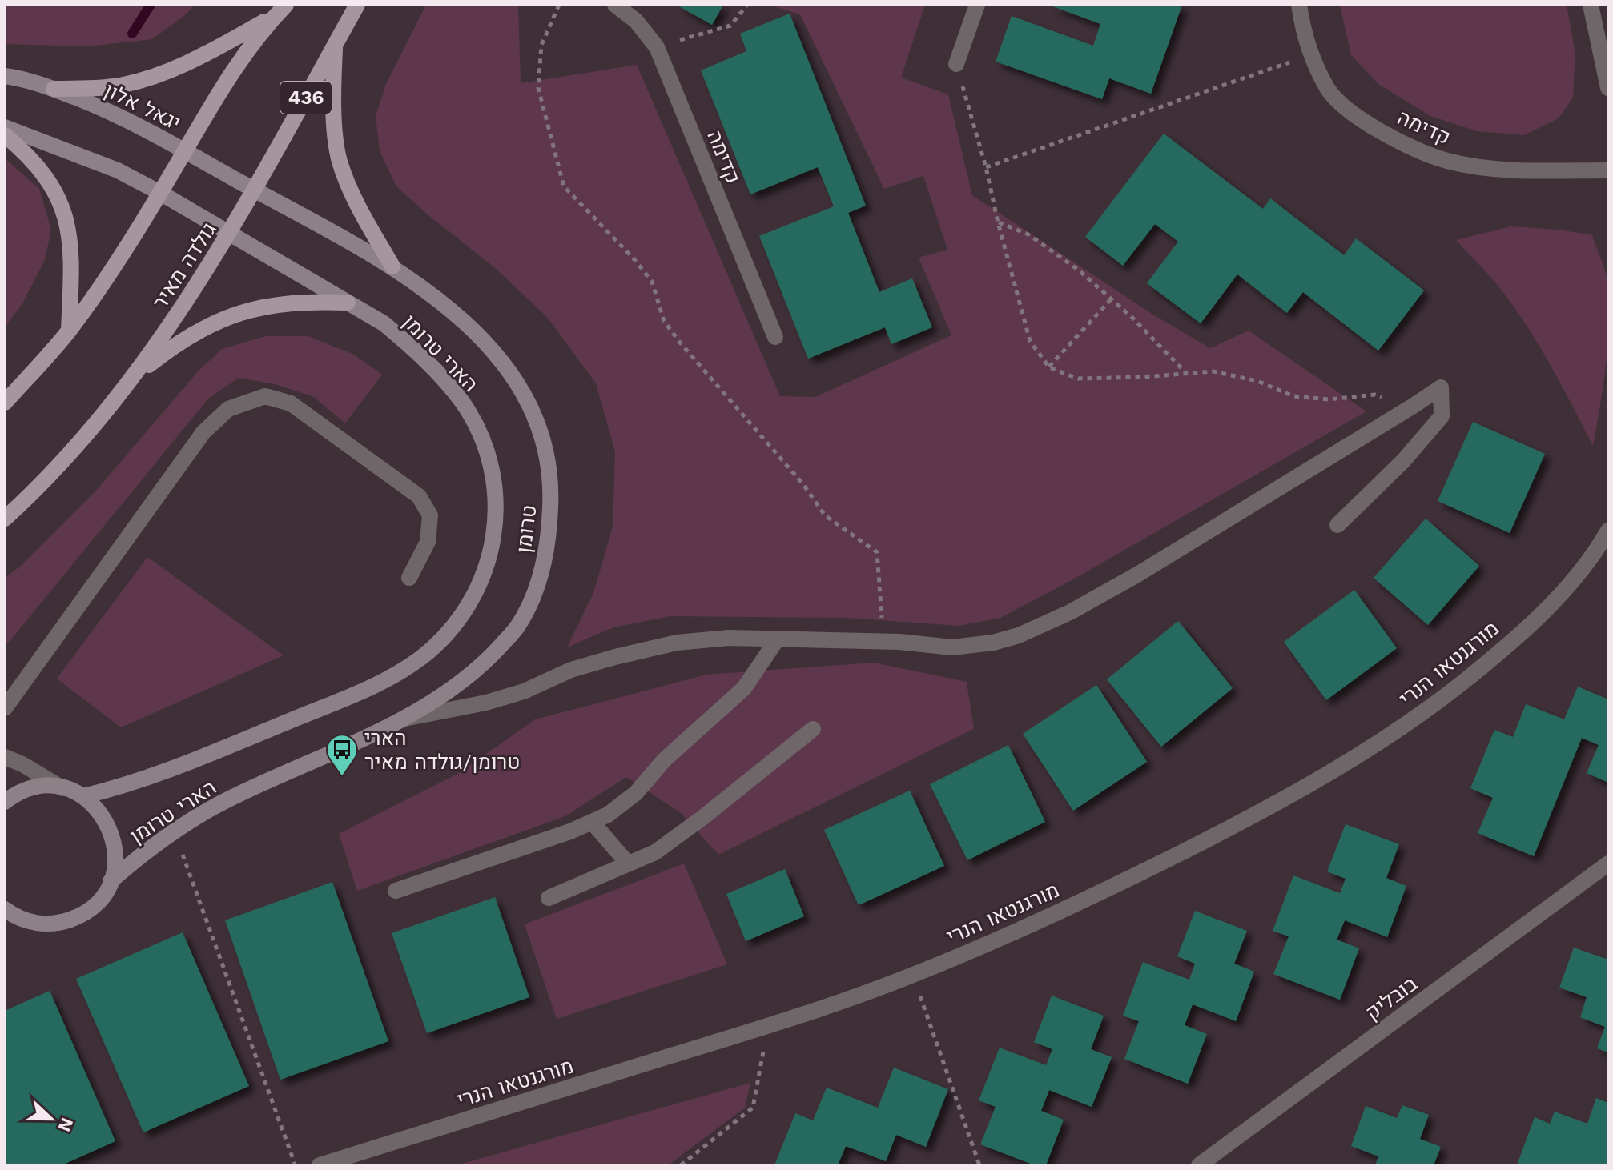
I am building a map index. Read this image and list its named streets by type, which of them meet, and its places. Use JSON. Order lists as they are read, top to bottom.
{
  "streets": {
    "main road": ["436", "גולדה מאיר"],
    "street": [
      "יגאל אלון",
      "קדימה",
      "הארי טרומן",
      "טרומן",
      "מורגנטאו הנרי",
      "בובליק"
    ]
  },
  "crossings": [
    ["יגאל אלון", "גולדה מאיר"],
    ["גולדה מאיר", "הארי טרומן"],
    ["הארי טרומן", "טרומן"]
  ],
  "places": {
    "bus stop": ["הארי טרומן/גולדה מאיר"]
  },
  "north": "right"
}
